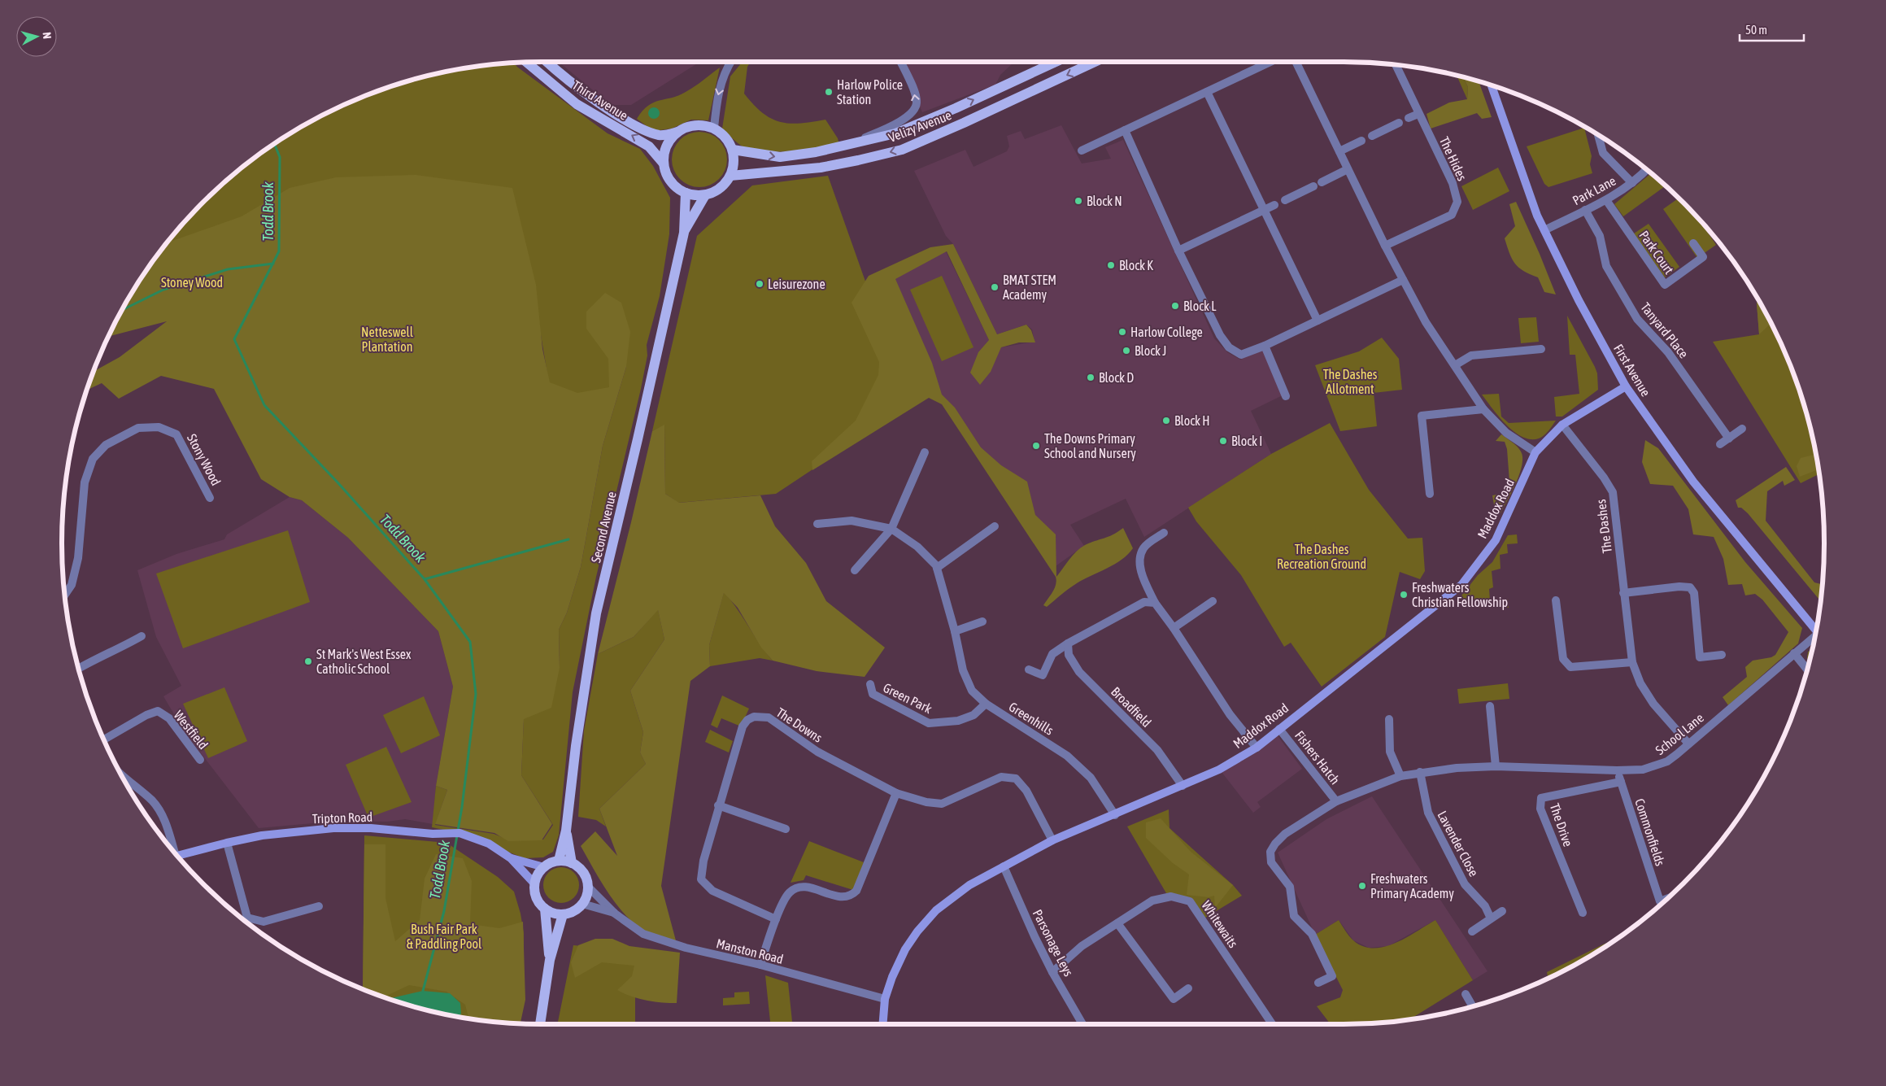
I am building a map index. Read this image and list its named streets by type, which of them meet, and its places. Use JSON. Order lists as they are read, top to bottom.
{
  "streets": {
    "main road": ["Third Avenue", "Velizy Avenue", "Second Avenue"],
    "street": [
      "The Hides",
      "Park Lane",
      "Park Court",
      "Tanyard Place",
      "First Avenue",
      "Stony Wood",
      "Maddox Road",
      "The Dashes",
      "Green Park",
      "Broadfield",
      "Greenhills",
      "The Downs",
      "Westfield",
      "School Lane",
      "Fishers Hatch",
      "Tripton Road",
      "The Drive",
      "Commonfields",
      "Lavender Close",
      "Whitewaits",
      "Parsonage Leys",
      "Manston Road"
    ]
  },
  "crossings": [
    ["Third Avenue", "Velizy Avenue"],
    ["Third Avenue", "Second Avenue"],
    ["Velizy Avenue", "Second Avenue"],
    ["Park Lane", "Park Court"],
    ["Park Lane", "Tanyard Place"],
    ["Park Lane", "First Avenue"],
    ["First Avenue", "Maddox Road"],
    ["Maddox Road", "The Dashes"],
    ["Maddox Road", "Broadfield"],
    ["Maddox Road", "Greenhills"],
    ["Maddox Road", "The Downs"],
    ["Maddox Road", "Fishers Hatch"],
    ["Maddox Road", "Parsonage Leys"],
    ["Maddox Road", "Manston Road"],
    ["The Dashes", "School Lane"],
    ["Second Avenue", "Tripton Road"],
    ["Second Avenue", "Manston Road"],
    ["Green Park", "Greenhills"],
    ["School Lane", "Fishers Hatch"],
    ["School Lane", "Commonfields"],
    ["School Lane", "Lavender Close"],
    ["Tripton Road", "Manston Road"],
    ["The Drive", "Commonfields"],
    ["Whitewaits", "Parsonage Leys"]
  ],
  "water": ["Todd Brook"],
  "parks": [
    "Stoney Wood",
    "Netteswell Plantation",
    "The Dashes Allotment",
    "The Dashes Recreation Ground",
    "Bush Fair Park & Paddling Pool"
  ],
  "places": [
    "Harlow Police Station",
    "Block N",
    "Block K",
    "Leisurezone",
    "BMAT STEM Academy",
    "Block L",
    "Harlow College",
    "Block J",
    "Block D",
    "Block H",
    "Block I",
    "The Downs Primary School and Nursery",
    "Freshwaters Christian Fellowship",
    "St Mark's West Essex Catholic School",
    "Freshwaters Primary Academy"
  ],
  "scale_bar": "50 m",
  "north": "right"
}
